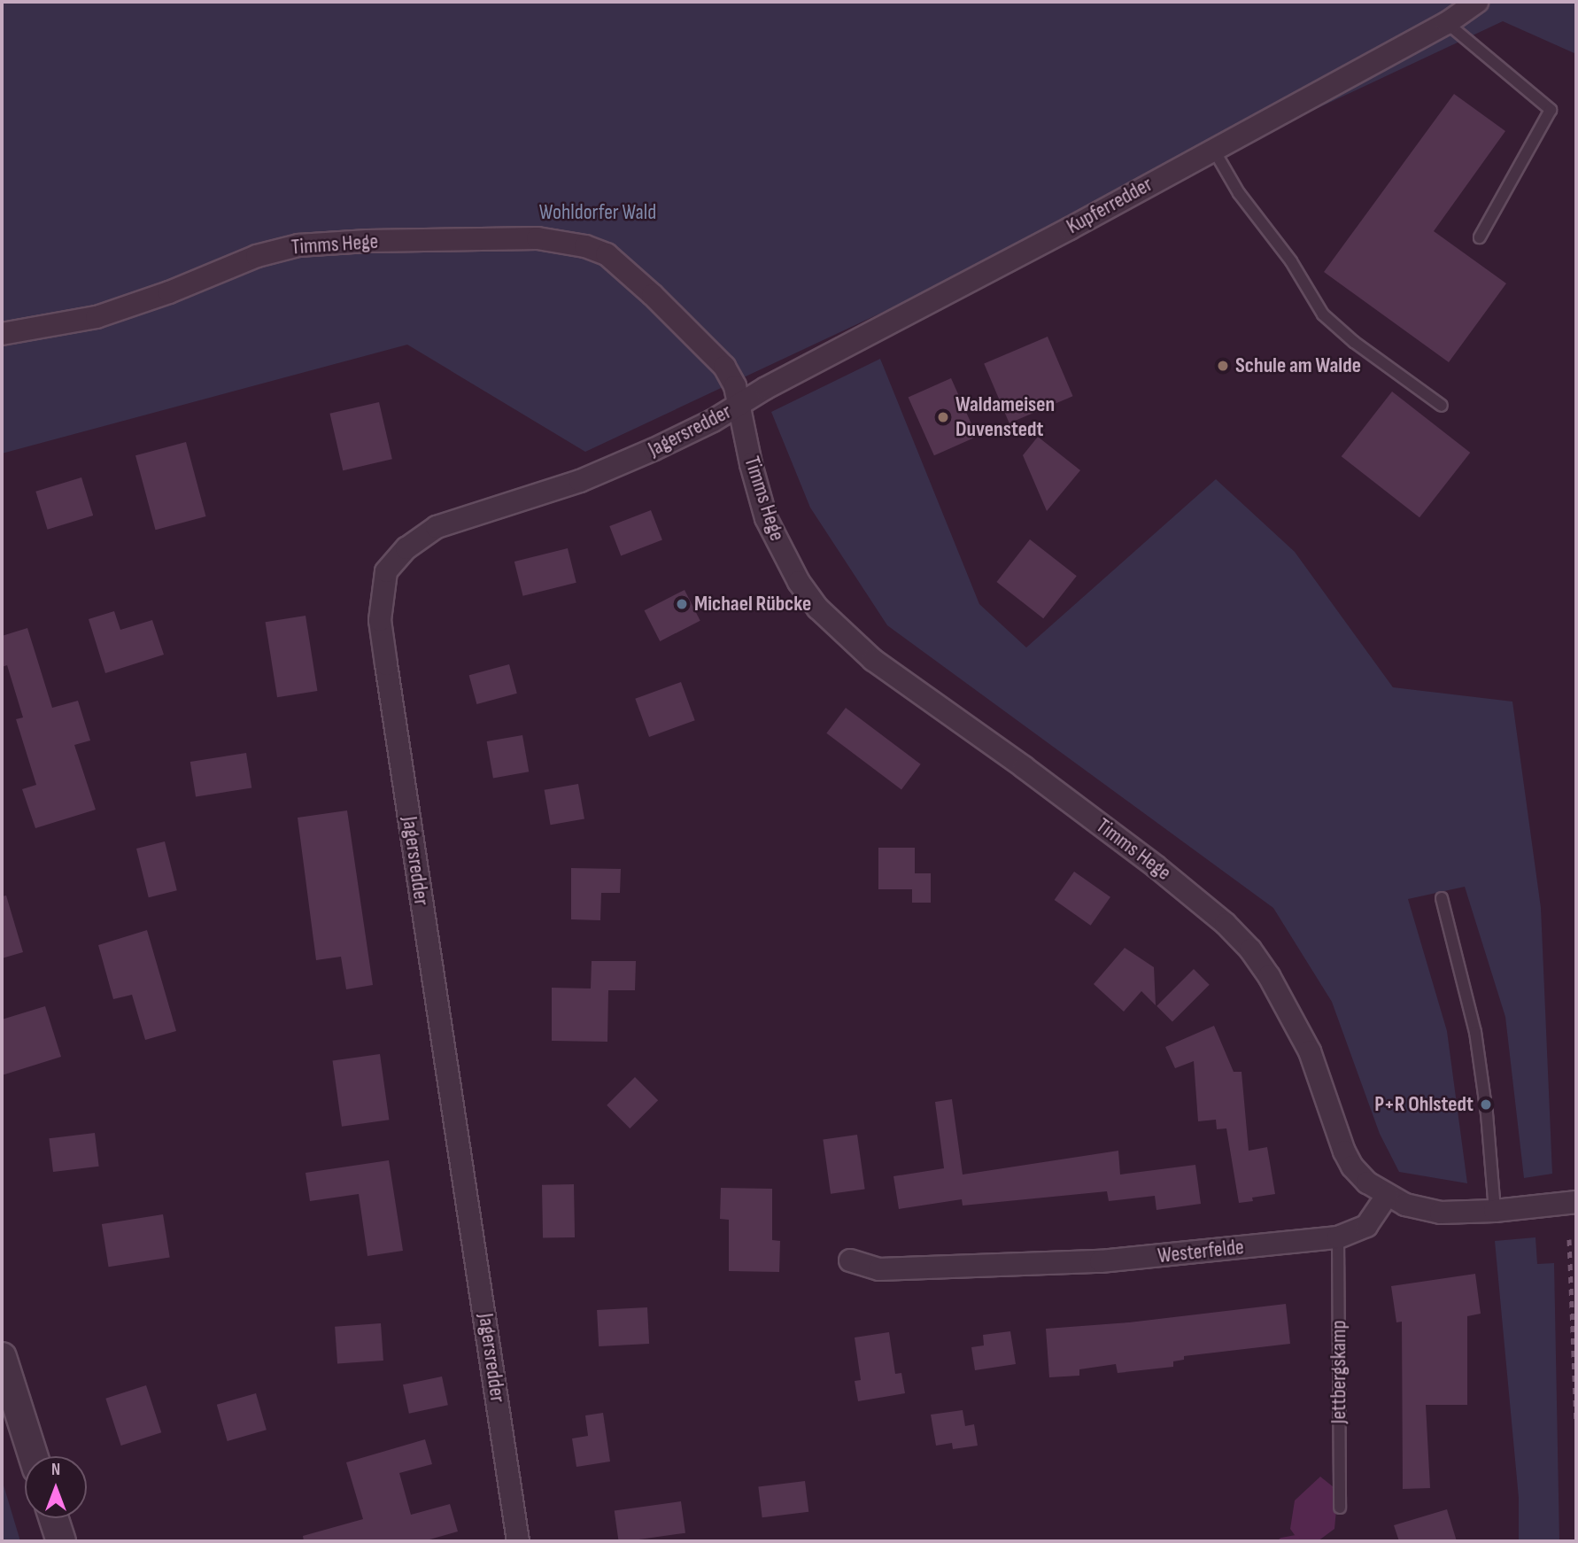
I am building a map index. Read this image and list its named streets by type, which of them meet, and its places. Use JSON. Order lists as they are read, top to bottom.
{
  "streets": {
    "street": [
      "Kupferredder",
      "Timms Hege",
      "Jagersredder",
      "Westerfelde"
    ],
    "lane": ["Jettbergskamp"]
  },
  "crossings": [
    ["Kupferredder", "Timms Hege"],
    ["Kupferredder", "Jagersredder"],
    ["Timms Hege", "Jagersredder"],
    ["Timms Hege", "Westerfelde"],
    ["Westerfelde", "Jettbergskamp"]
  ],
  "parks": ["Wohldorfer Wald"],
  "places": [
    "Schule am Walde",
    "Waldameisen Duvenstedt",
    "Michael Rübcke",
    "P+R Ohlstedt"
  ],
  "north": "top"
}
